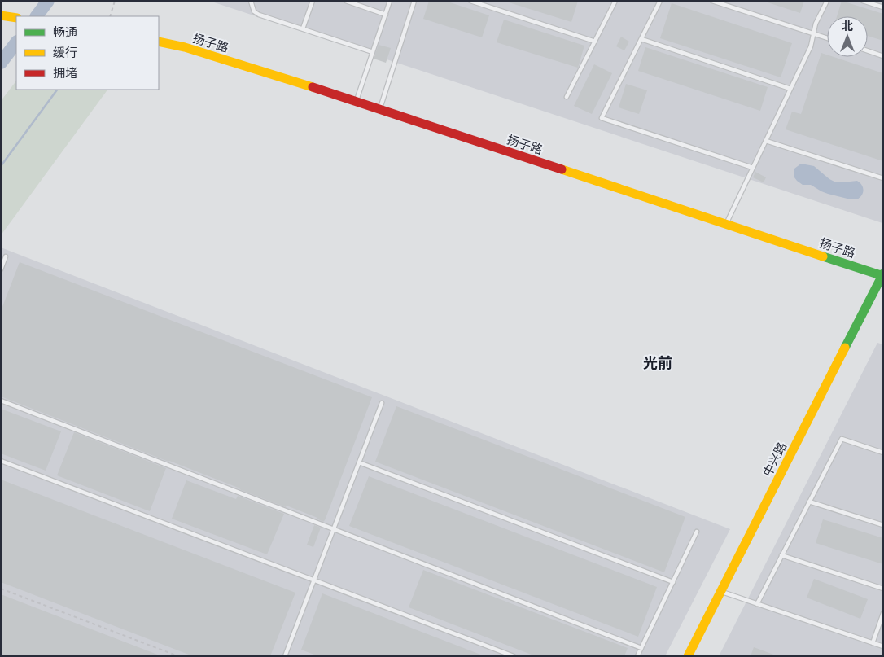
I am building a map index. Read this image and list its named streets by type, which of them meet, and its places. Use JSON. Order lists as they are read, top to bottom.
{
  "streets": {
    "street": ["扬子路", "中兴路"]
  },
  "crossings": [
    ["扬子路", "中兴路"]
  ],
  "districts": ["光前"],
  "legend": ["畅通", "缓行", "拥堵"],
  "north": "top"
}
